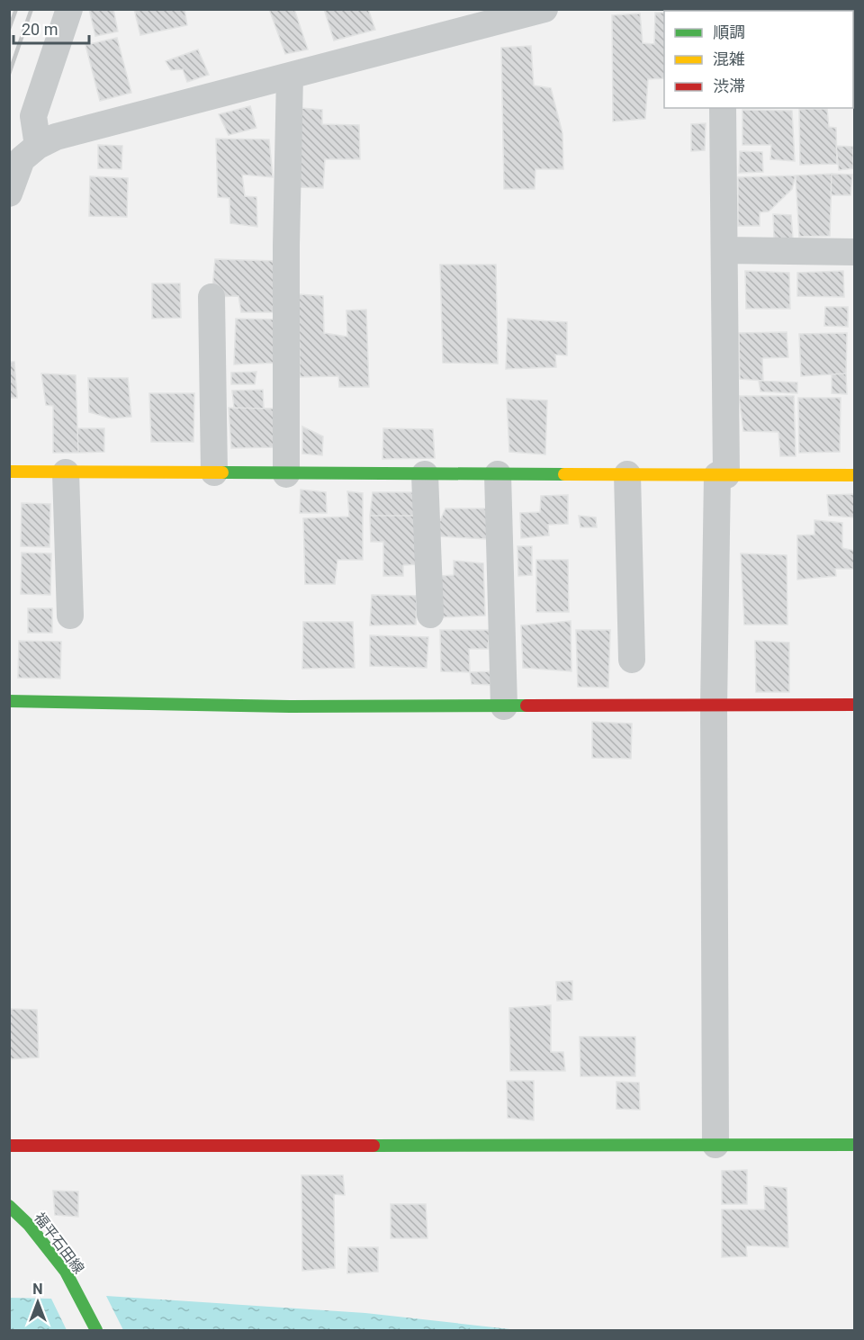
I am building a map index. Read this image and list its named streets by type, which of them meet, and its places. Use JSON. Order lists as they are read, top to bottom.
{
  "streets": {
    "street": ["福平石田線"]
  },
  "legend": ["順調", "混雑", "渋滞"],
  "scale_bar": "20 m",
  "north": "top"
}
